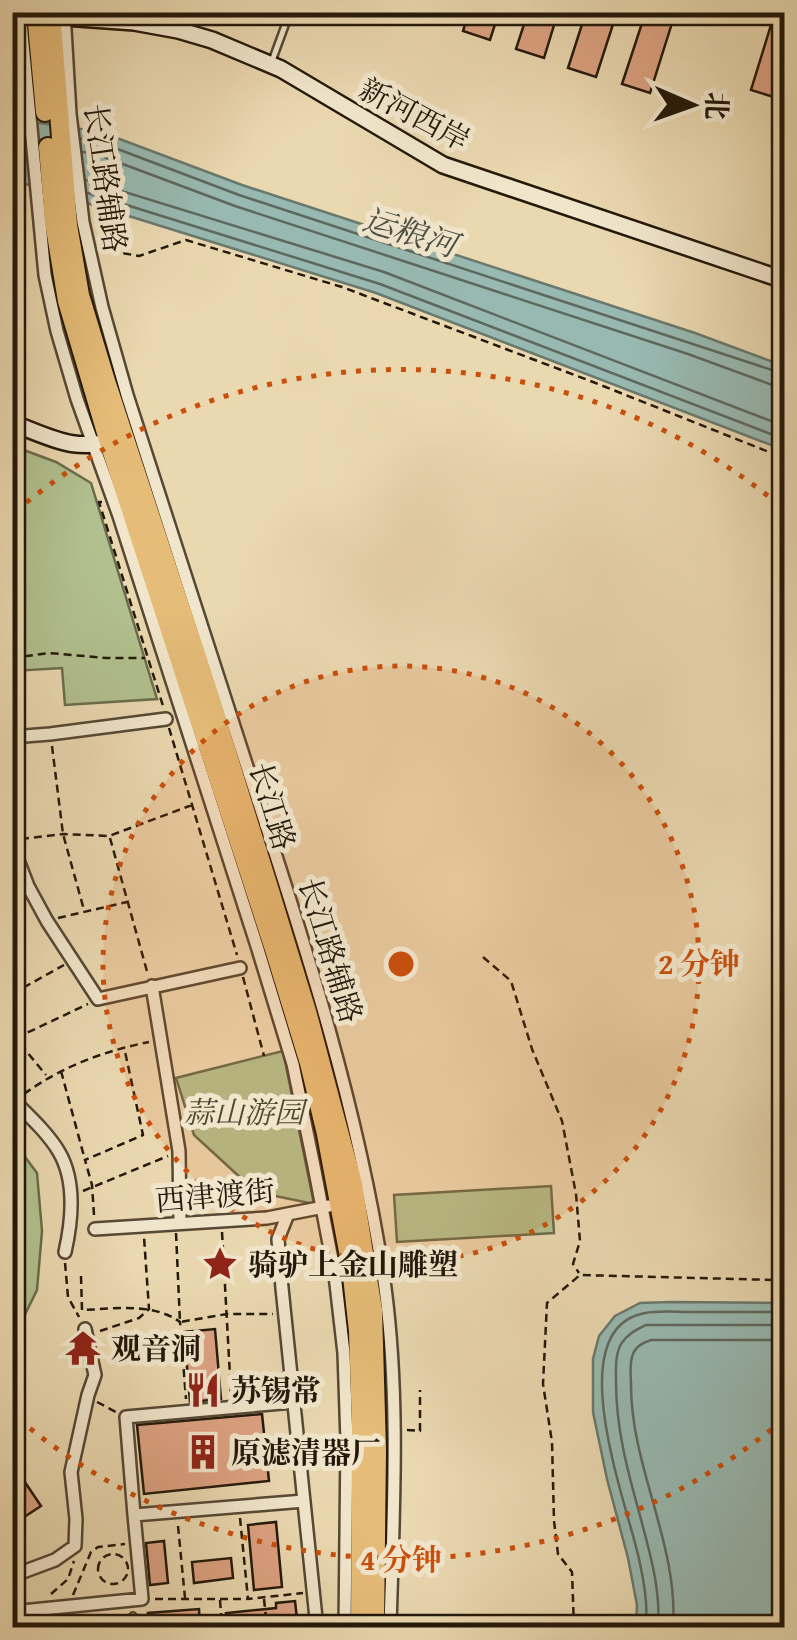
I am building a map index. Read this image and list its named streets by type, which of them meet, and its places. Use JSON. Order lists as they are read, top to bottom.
{
  "streets": {
    "main road": ["长江路"],
    "street": ["新河西岸", "长江路辅路", "西津渡街"]
  },
  "crossings": [
    ["新河西岸", "长江路辅路"],
    ["新河西岸", "长江路"],
    ["长江路辅路", "长江路"],
    ["长江路辅路", "西津渡街"],
    ["长江路", "西津渡街"]
  ],
  "water": ["运粮河"],
  "parks": ["蒜山游园"],
  "places": {
    "place": ["骑驴上金山雕塑"],
    "temple": ["观音洞"],
    "restaurant": ["苏锡常"],
    "building": ["原滤清器厂"]
  },
  "north": "right",
  "rings": ["2 分钟", "4 分钟"]
}
